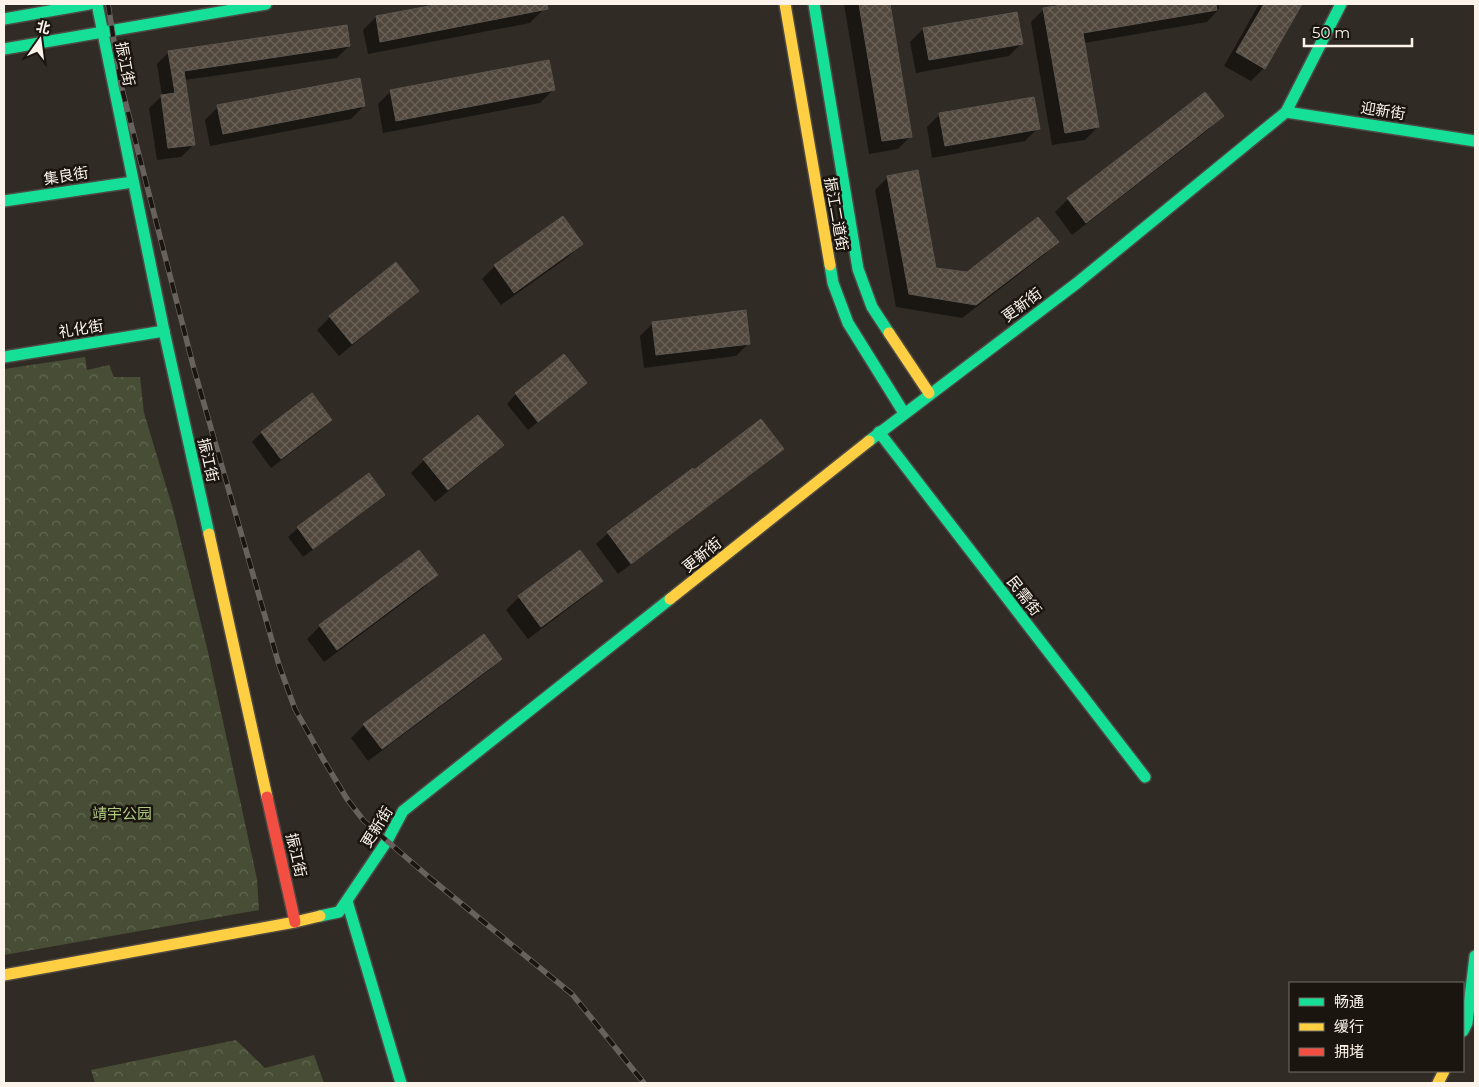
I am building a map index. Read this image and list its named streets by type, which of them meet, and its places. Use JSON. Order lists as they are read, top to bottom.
{
  "streets": {
    "main road": [
      "振江街",
      "迎新街",
      "集良街",
      "振江二道街",
      "更新街",
      "礼化街",
      "民需街"
    ]
  },
  "crossings": [
    ["振江街", "集良街"],
    ["振江街", "礼化街"],
    ["迎新街", "更新街"],
    ["振江二道街", "更新街"],
    ["更新街", "民需街"]
  ],
  "parks": ["靖宇公园"],
  "legend": ["畅通", "缓行", "拥堵"],
  "scale_bar": "50 m",
  "north": "top"
}
